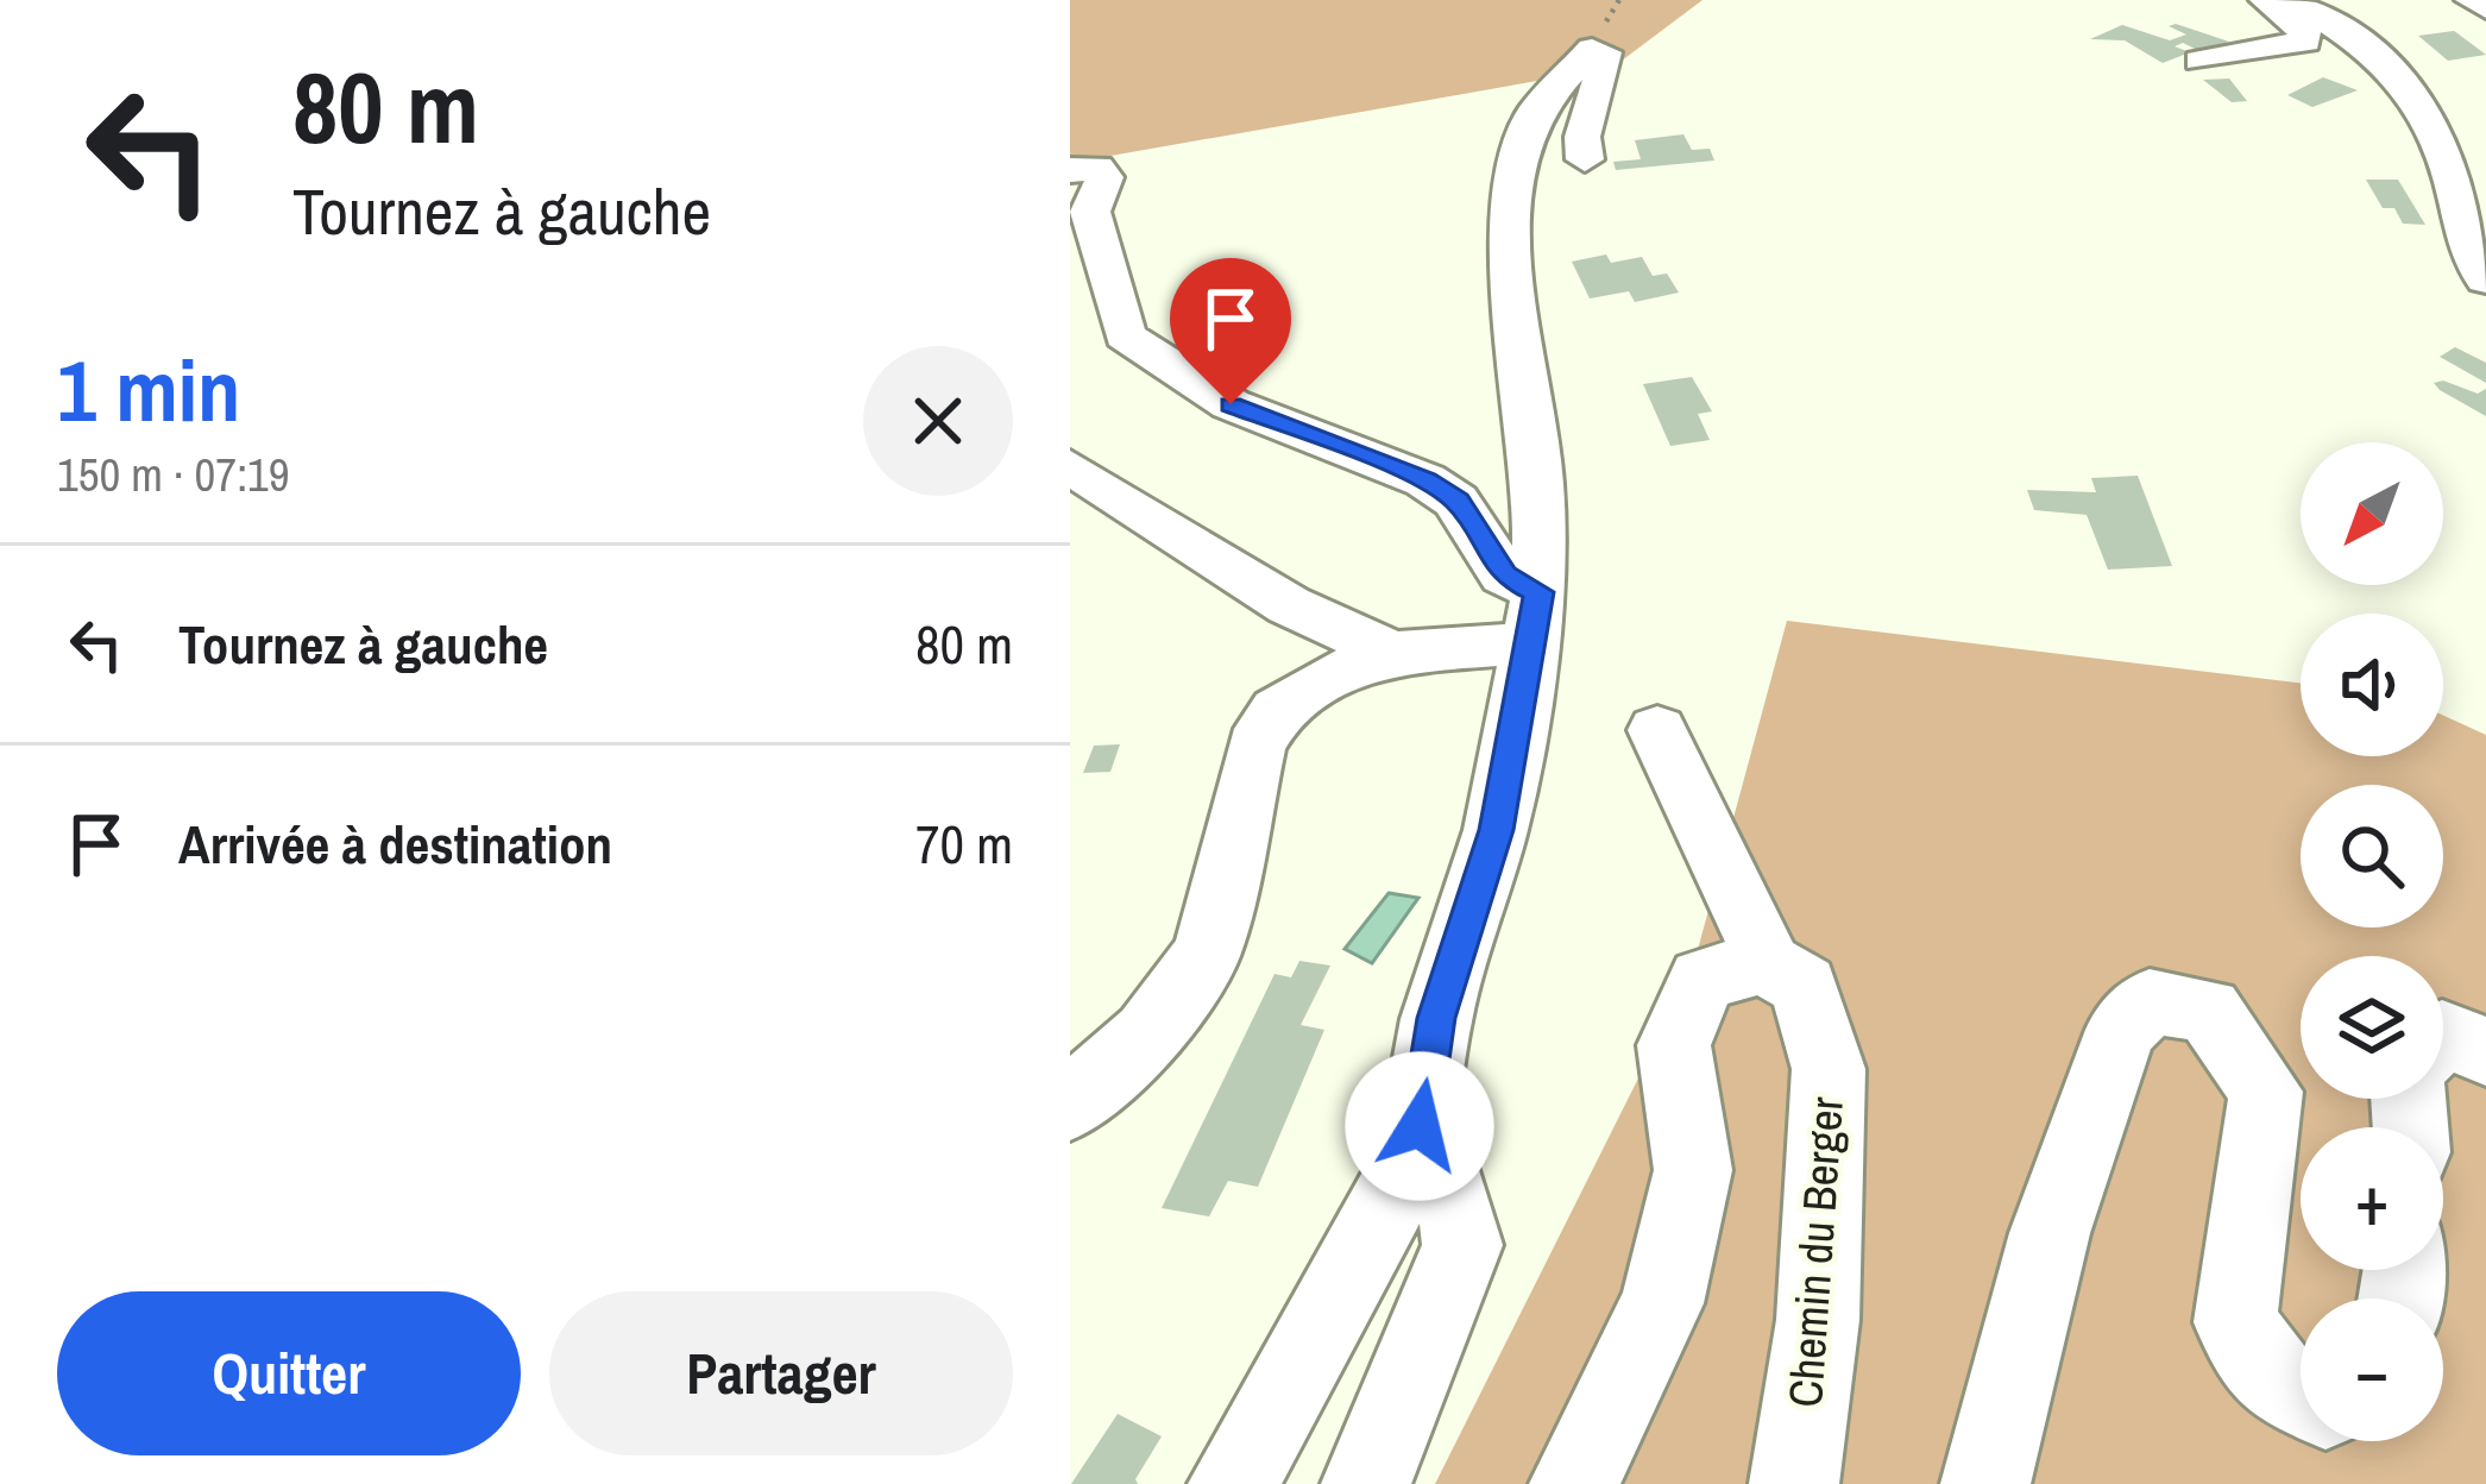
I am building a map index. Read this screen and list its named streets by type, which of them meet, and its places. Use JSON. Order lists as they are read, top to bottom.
{
  "streets": {
    "street": ["Chemin du Berger"]
  },
  "north": "bottom left",
  "page": {
    "turn": ["80 m", "Tournez à gauche"],
    "heading": ["1 min", "150 m · 07:19"],
    "map_buttons": ["+", "−"],
    "list": [
      {
        "name": "Tournez à gauche",
        "value": "80 m"
      },
      {
        "name": "Arrivée à destination",
        "value": "70 m"
      }
    ],
    "buttons": ["Quitter", "Partager"]
  }
}
